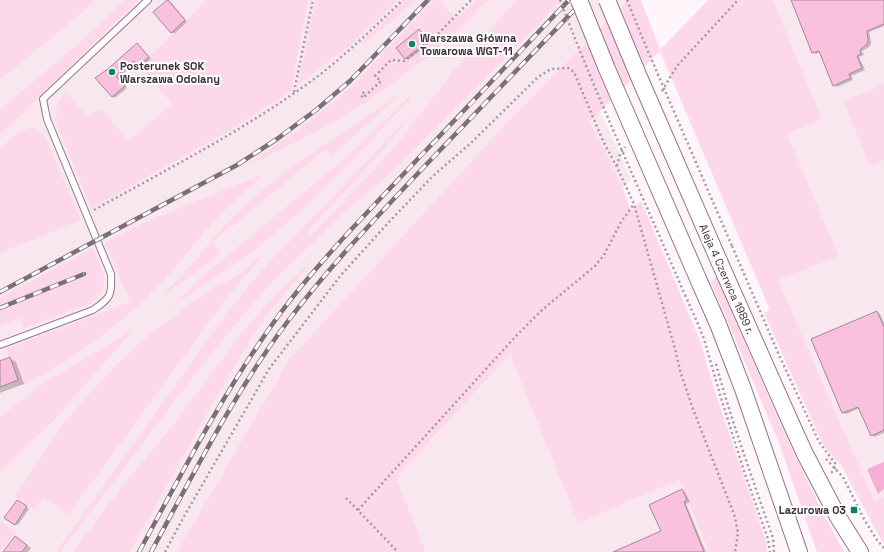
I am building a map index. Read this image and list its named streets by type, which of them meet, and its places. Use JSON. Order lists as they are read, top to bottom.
{
  "streets": {
    "main road": ["Aleja 4 Czerwca 1989 r."]
  },
  "places": {
    "other": ["Warszawa Główna Towarowa WGT-11", "Posterunek SOK Warszawa Odolany"],
    "transit": ["Lazurowa 03"]
  }
}
